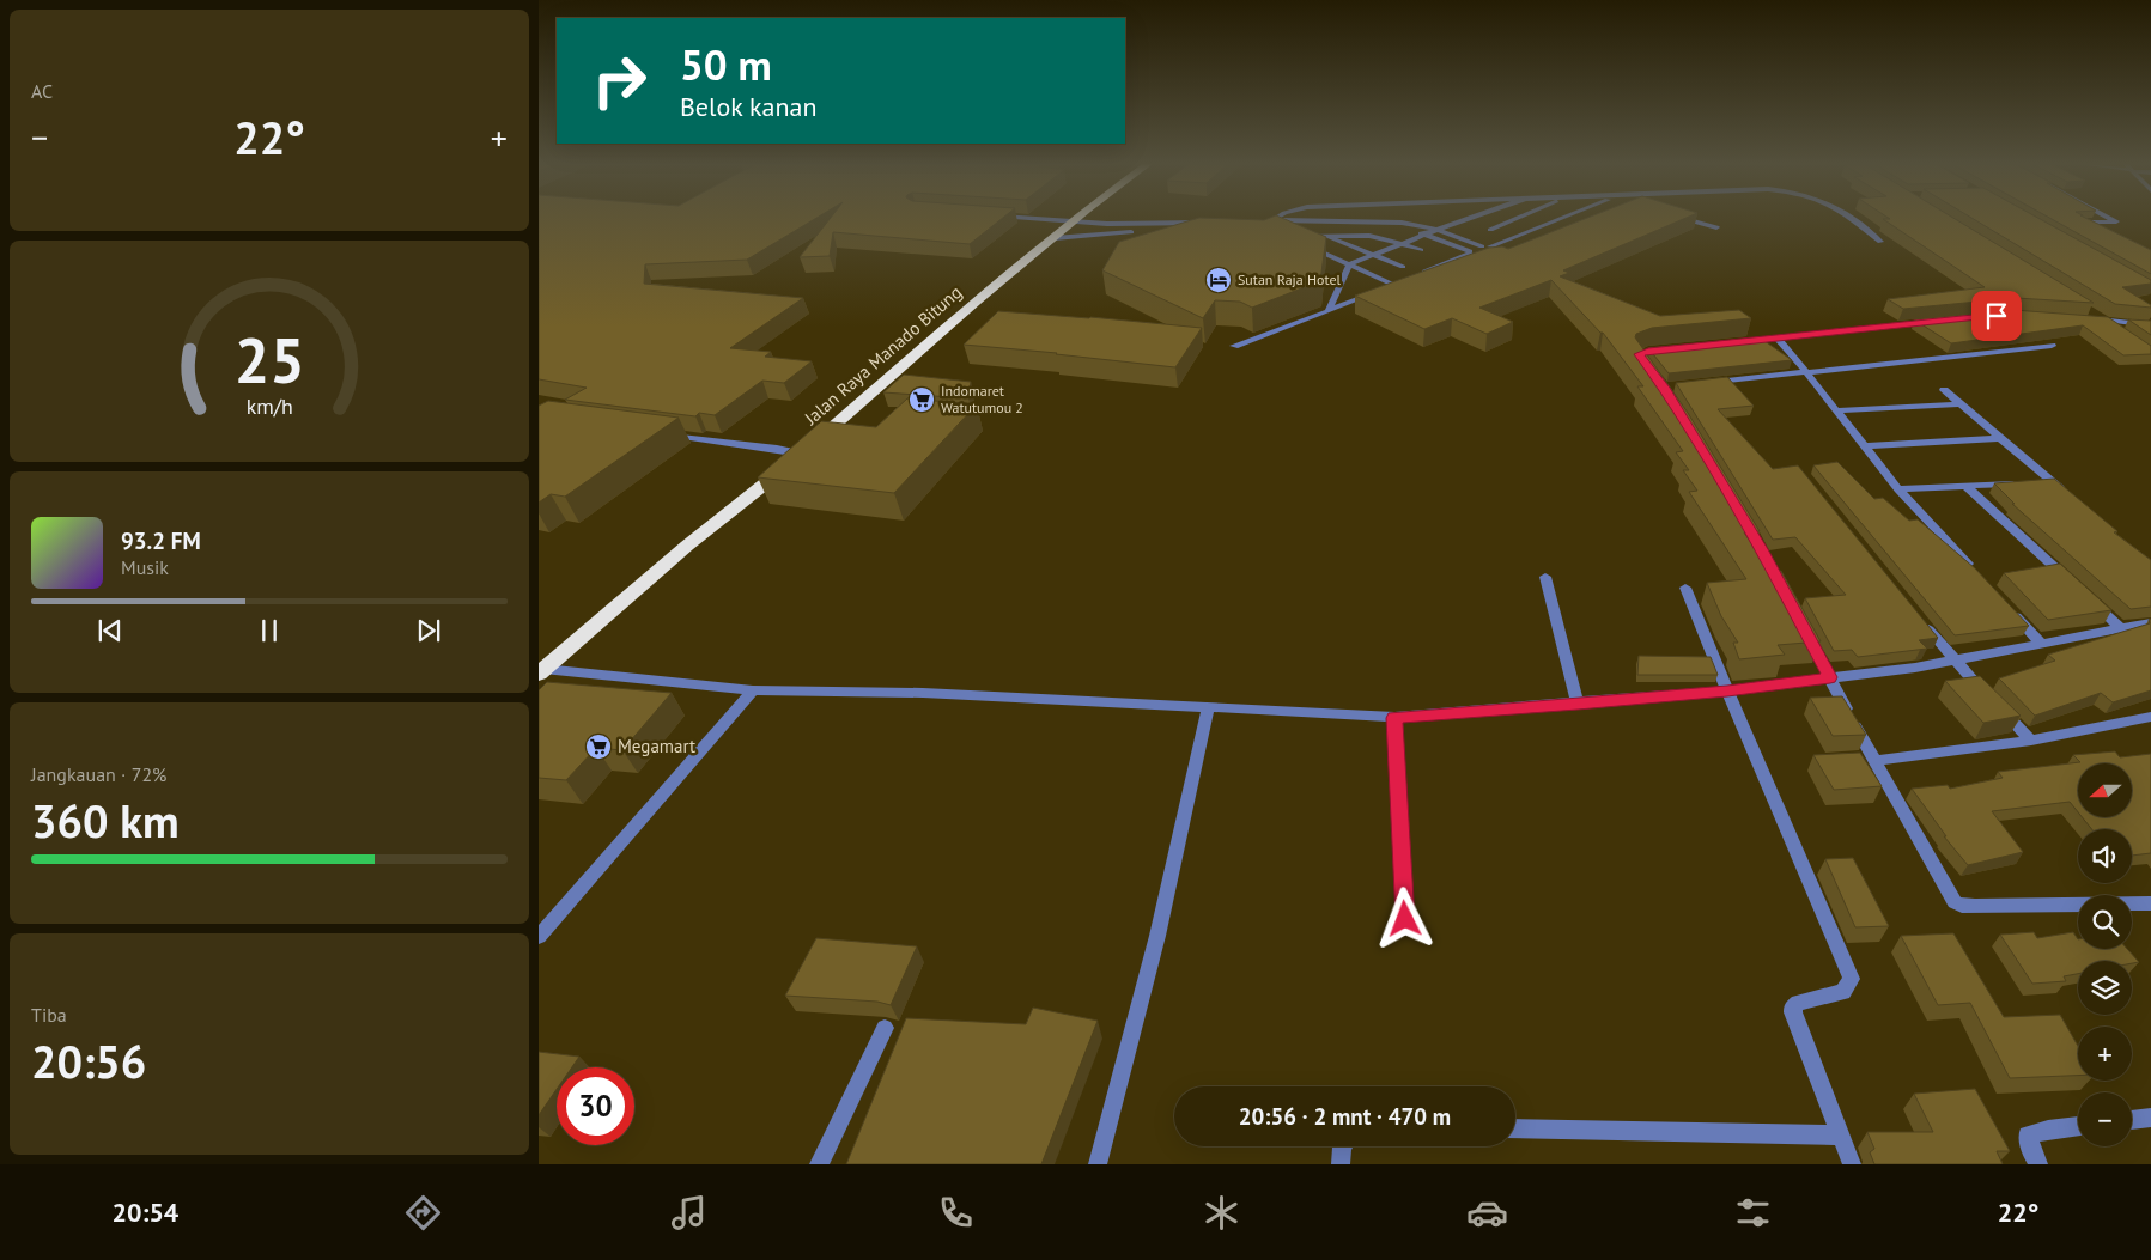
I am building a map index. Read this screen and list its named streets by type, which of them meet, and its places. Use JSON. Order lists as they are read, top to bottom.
{
  "streets": {
    "highway": ["Jalan Raya Manado Bitung"]
  },
  "places": {
    "hotel": ["Sutan Raja Hotel"],
    "supermarket": ["Indomaret Watutumou 2", "Megamart"]
  },
  "north": "left",
  "page": {
    "tile": [
      "AC",
      ["Jangkauan · 72%", "360 km"],
      ["Tiba", "20:56"]
    ],
    "turn": ["50 m", "Belok kanan"],
    "heat": ["−", "22°", "+"],
    "song": ["93.2 FM", "Musik"],
    "map_buttons": ["+", "−"],
    "limit": "30",
    "trip": "20:56 · 2 mnt · 470 m",
    "tabs": ["20:54", "22°"],
    "gauge": ["25", "km/h"]
  }
}
